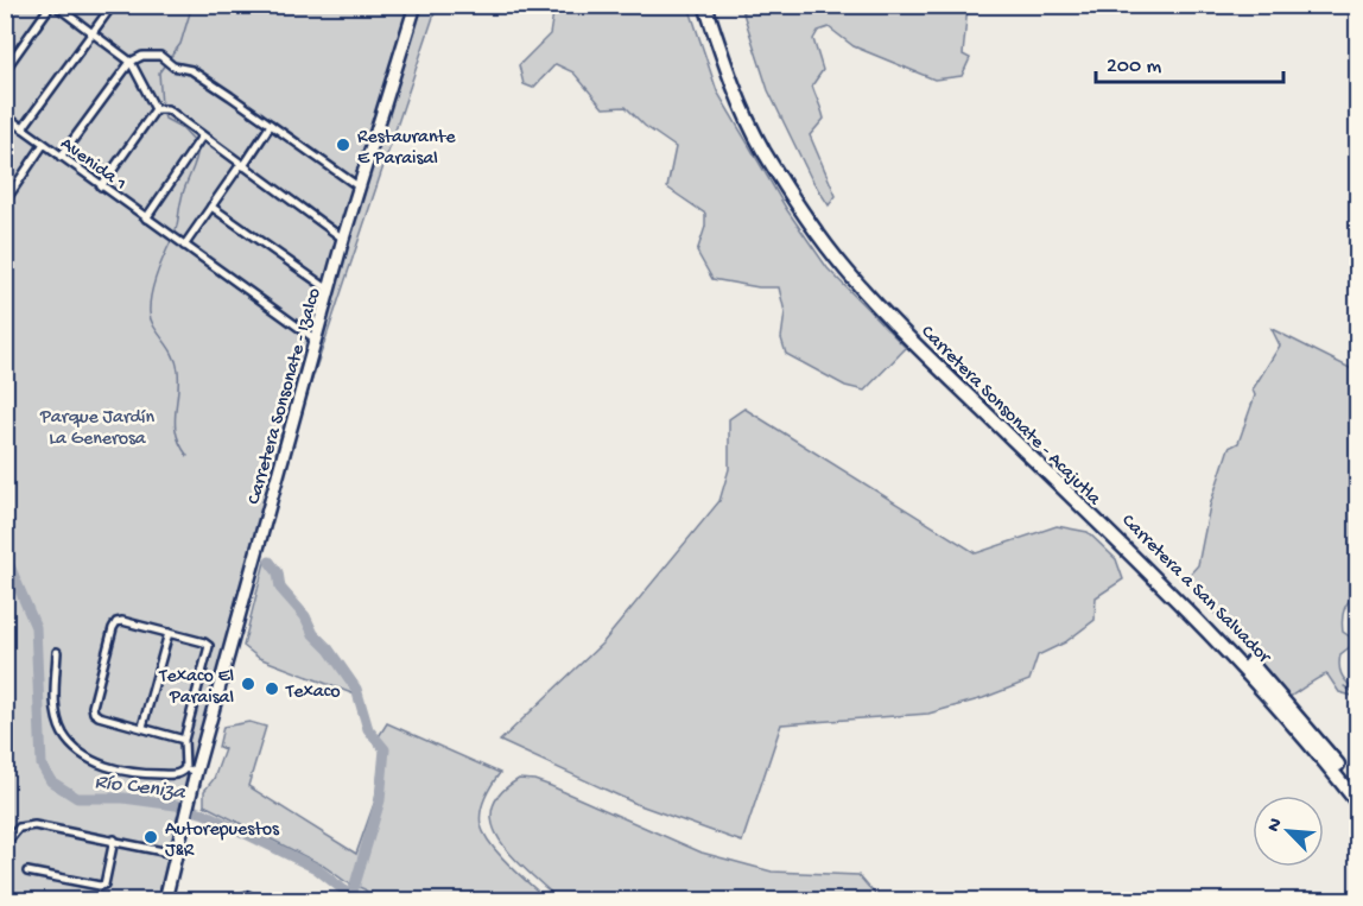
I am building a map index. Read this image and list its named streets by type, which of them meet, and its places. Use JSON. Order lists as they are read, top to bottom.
{
  "streets": {
    "highway": ["Carretera Sonsonate - Acajutla", "Carretera a San Salvador"],
    "main road": ["Carretera Sonsonate - Izalco"],
    "street": ["Avenida 1"]
  },
  "crossings": [
    ["Avenida 1", "Carretera Sonsonate - Izalco"]
  ],
  "water": ["Río Ceniza"],
  "parks": ["Parque Jardín La Generosa"],
  "places": [
    "Restaurante E Paraisal",
    "Texaco El Paraisal",
    "Texaco",
    "Autorepuestos J&R"
  ],
  "scale_bar": "200 m",
  "north": "top left"
}
